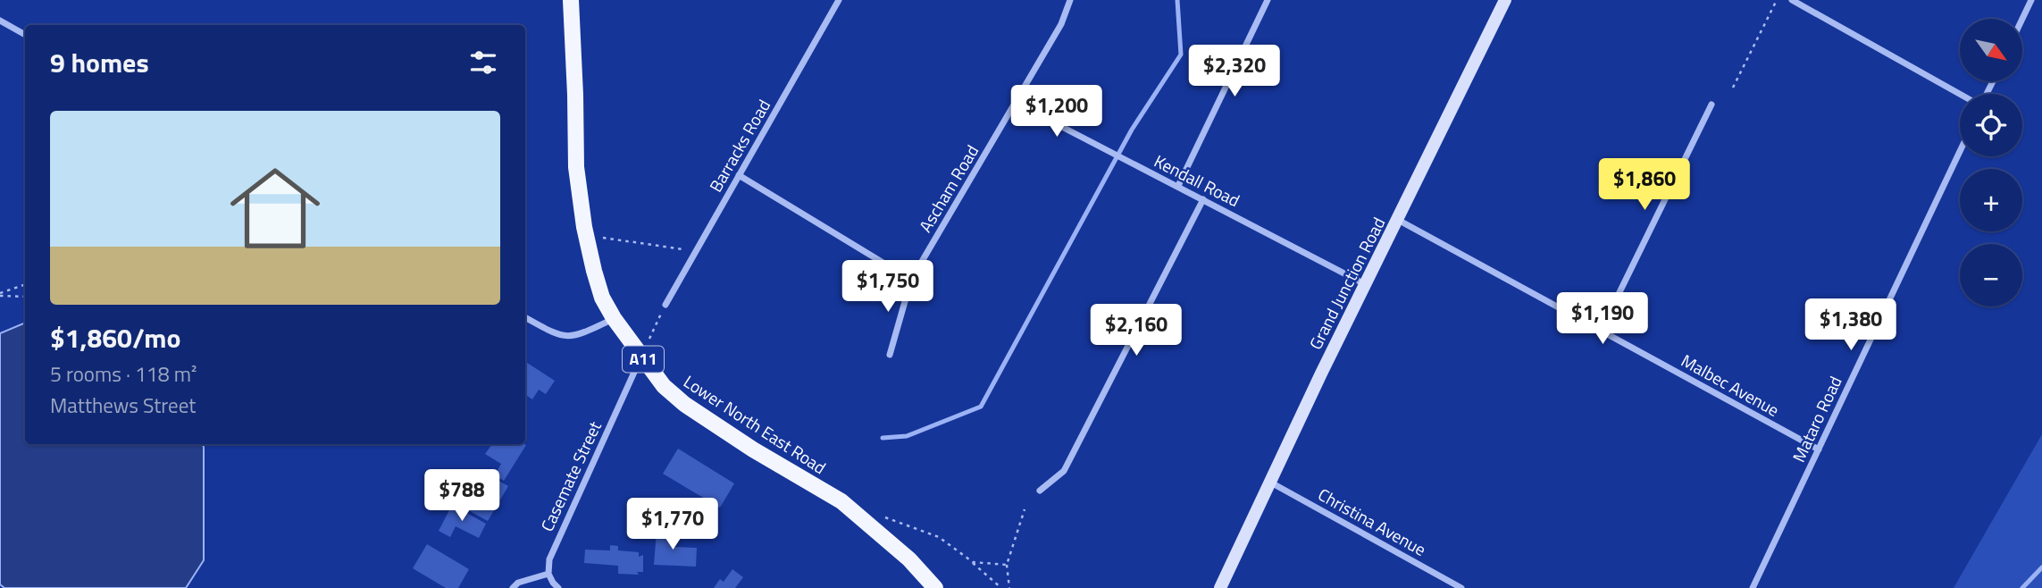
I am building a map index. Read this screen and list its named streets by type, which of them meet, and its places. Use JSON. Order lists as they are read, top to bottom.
{
  "streets": {
    "main road": ["Grand Junction Road", "A11", "Lower North East Road"],
    "street": [
      "Barracks Road",
      "Kendall Road",
      "Ascham Road",
      "Malbec Avenue",
      "Mataro Road",
      "Casemate Street",
      "Christina Avenue"
    ]
  },
  "crossings": [
    ["Kendall Road", "Ascham Road"],
    ["Kendall Road", "Grand Junction Road"],
    ["Grand Junction Road", "Malbec Avenue"],
    ["Grand Junction Road", "Christina Avenue"],
    ["Malbec Avenue", "Mataro Road"],
    ["Lower North East Road", "Casemate Street"]
  ],
  "north": "bottom right",
  "page": {
    "map_buttons": ["+", "−"],
    "heading": "9 homes",
    "price": [
      "$2,320",
      "$1,200",
      "$1,860",
      "$1,750",
      "$1,190",
      "$1,380",
      "$2,160",
      "$788",
      "$1,770"
    ],
    "list": [
      {
        "name": "$1,860/mo",
        "note": "5 rooms · 118 m² · Matthews Street"
      }
    ]
  }
}
